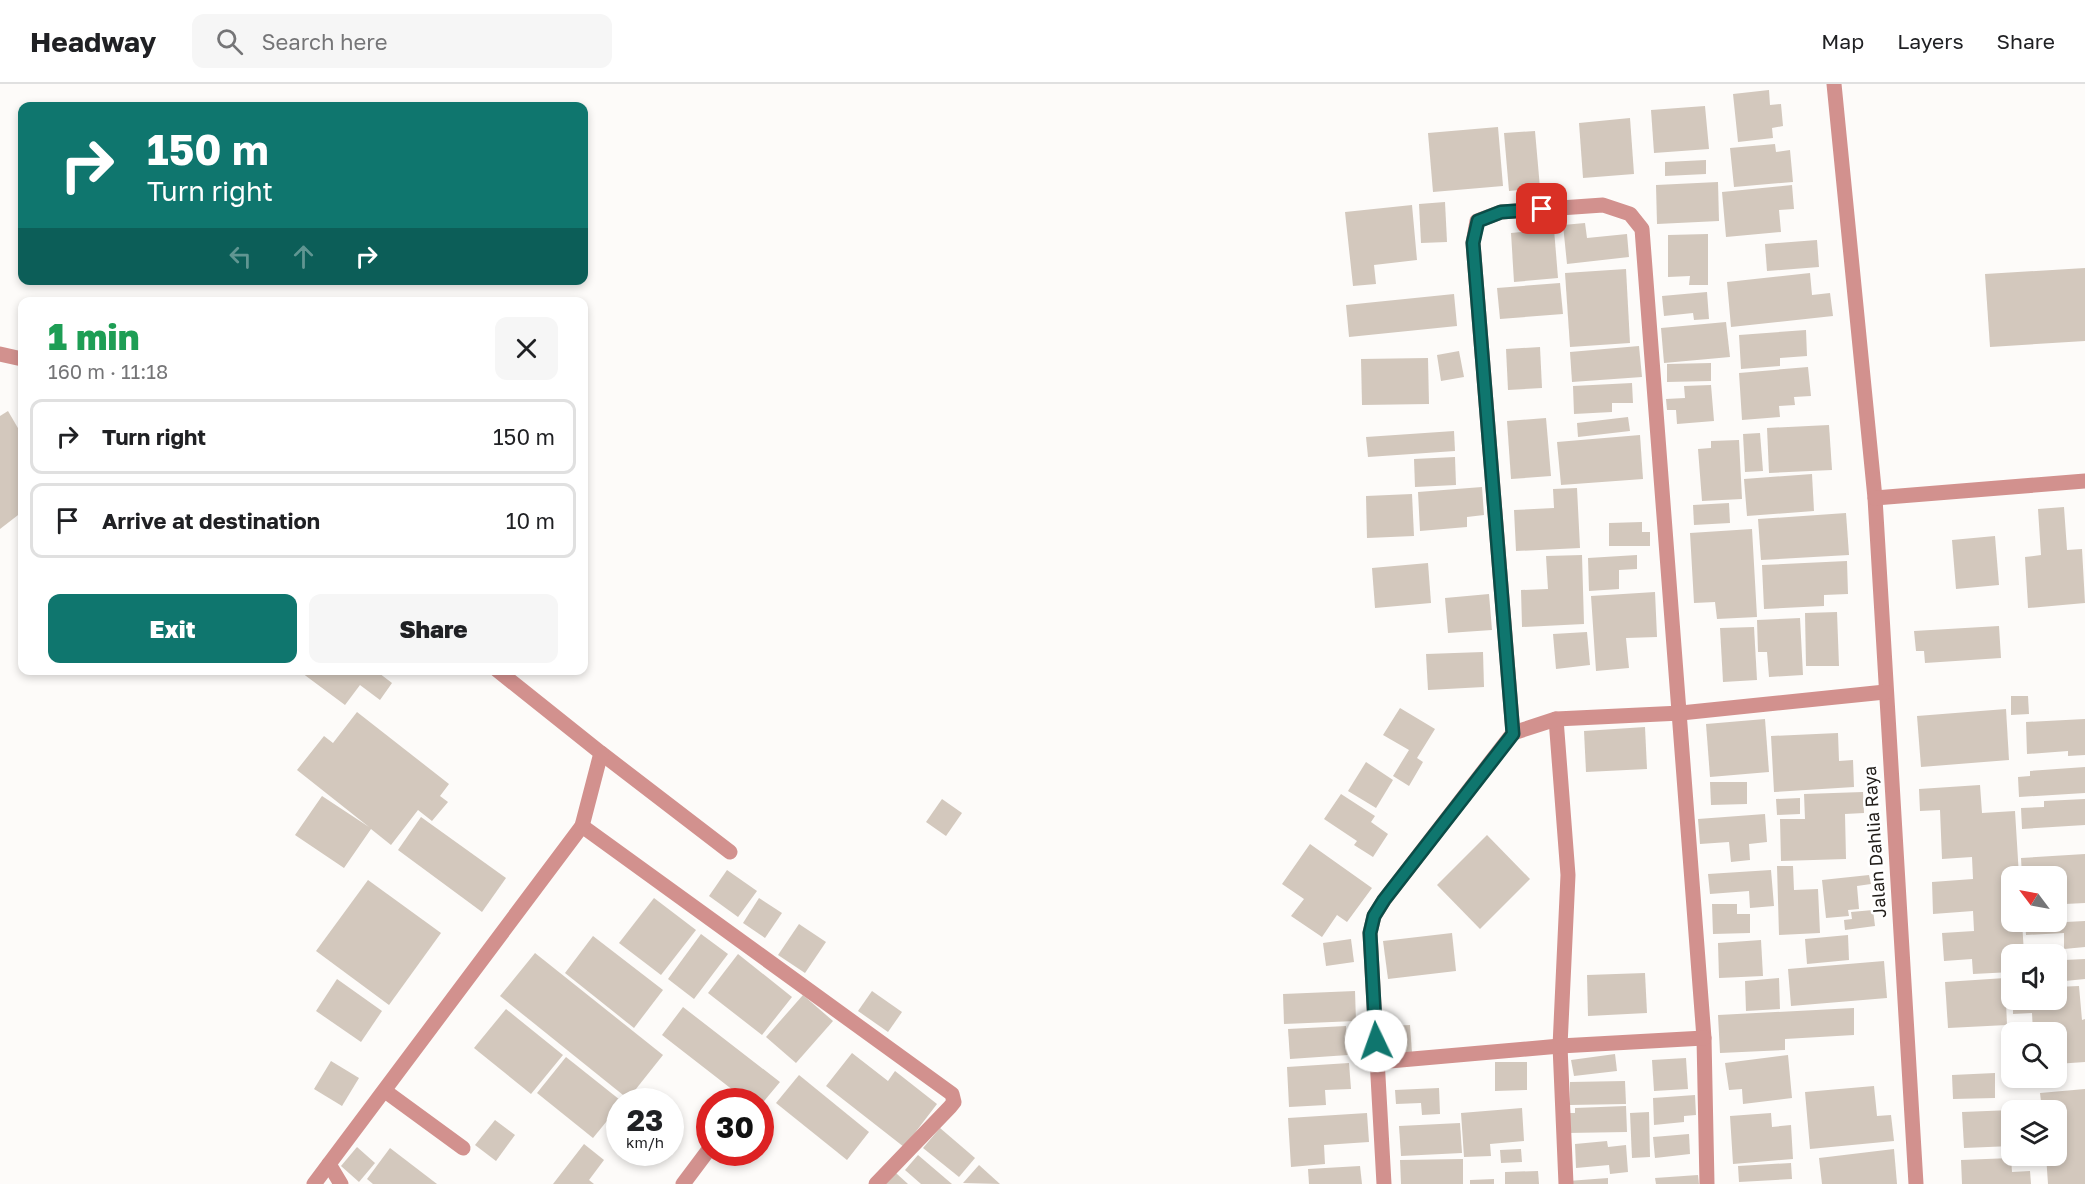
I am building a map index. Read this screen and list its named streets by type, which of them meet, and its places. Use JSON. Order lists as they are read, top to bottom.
{
  "streets": {
    "street": ["Jalan Dahlia Raya"]
  },
  "north": "top left",
  "page": {
    "header": "Headway",
    "search": "Search here",
    "nav": ["Map", "Layers", "Share"],
    "turn": ["150 m", "Turn right"],
    "heading": ["1 min", "160 m · 11:18"],
    "list": [
      {
        "name": "Turn right",
        "value": "150 m"
      },
      {
        "name": "Arrive at destination",
        "value": "10 m"
      }
    ],
    "buttons": ["Exit", "Share"],
    "speed": "23 km/h",
    "limit": "30"
  }
}
